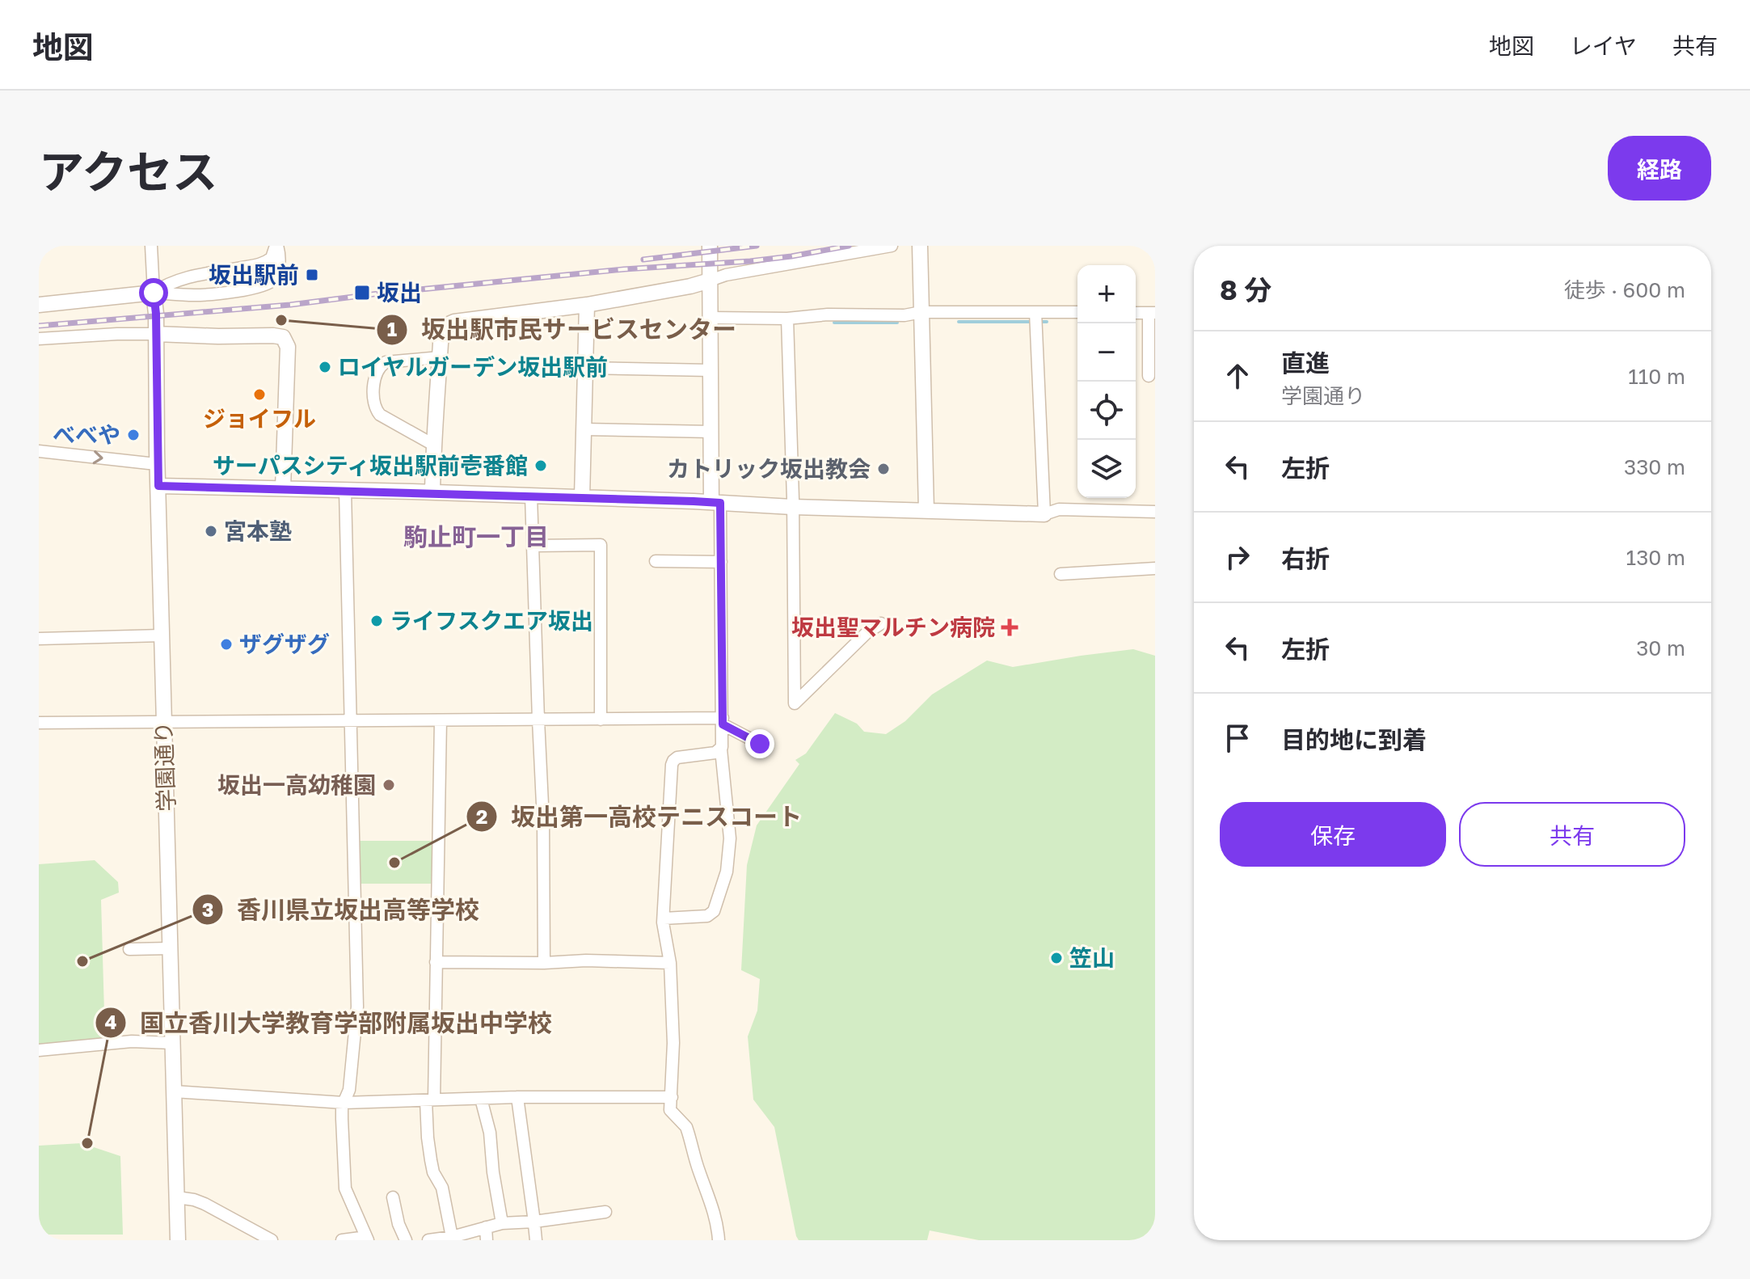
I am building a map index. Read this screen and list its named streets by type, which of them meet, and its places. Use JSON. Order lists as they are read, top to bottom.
{
  "streets": {
    "street": ["学園通り"]
  },
  "districts": ["駒止町一丁目"],
  "places": {
    "transit": ["坂出駅前", "坂出"],
    "other": [
      "坂出駅市民サービスセンター",
      "ロイヤルガーデン坂出駅前",
      "ジョイフル",
      "べべや",
      "サーパスシティ坂出駅前壱番館",
      "カトリック坂出教会",
      "宮本塾",
      "ライフスクエア坂出",
      "ザグザグ",
      "坂出一高幼稚園",
      "坂出第一高校テニスコート",
      "笠山",
      "香川県立坂出高等学校",
      "国立香川大学教育学部附属坂出中学校"
    ],
    "health": ["坂出聖マルチン病院"]
  },
  "page": {
    "header": "地図",
    "nav": ["地図", "レイヤ", "共有"],
    "title": "アクセス",
    "buttons": [
      "経路",
      ["保存", "共有"]
    ],
    "heading": ["8 分", "徒歩 · 600 m"],
    "map_buttons": ["+", "−"],
    "list": [
      ["直進", "学園通り", "110 m"],
      ["左折", "330 m"],
      ["右折", "130 m"],
      ["左折", "30 m"],
      "目的地に到着"
    ]
  }
}
